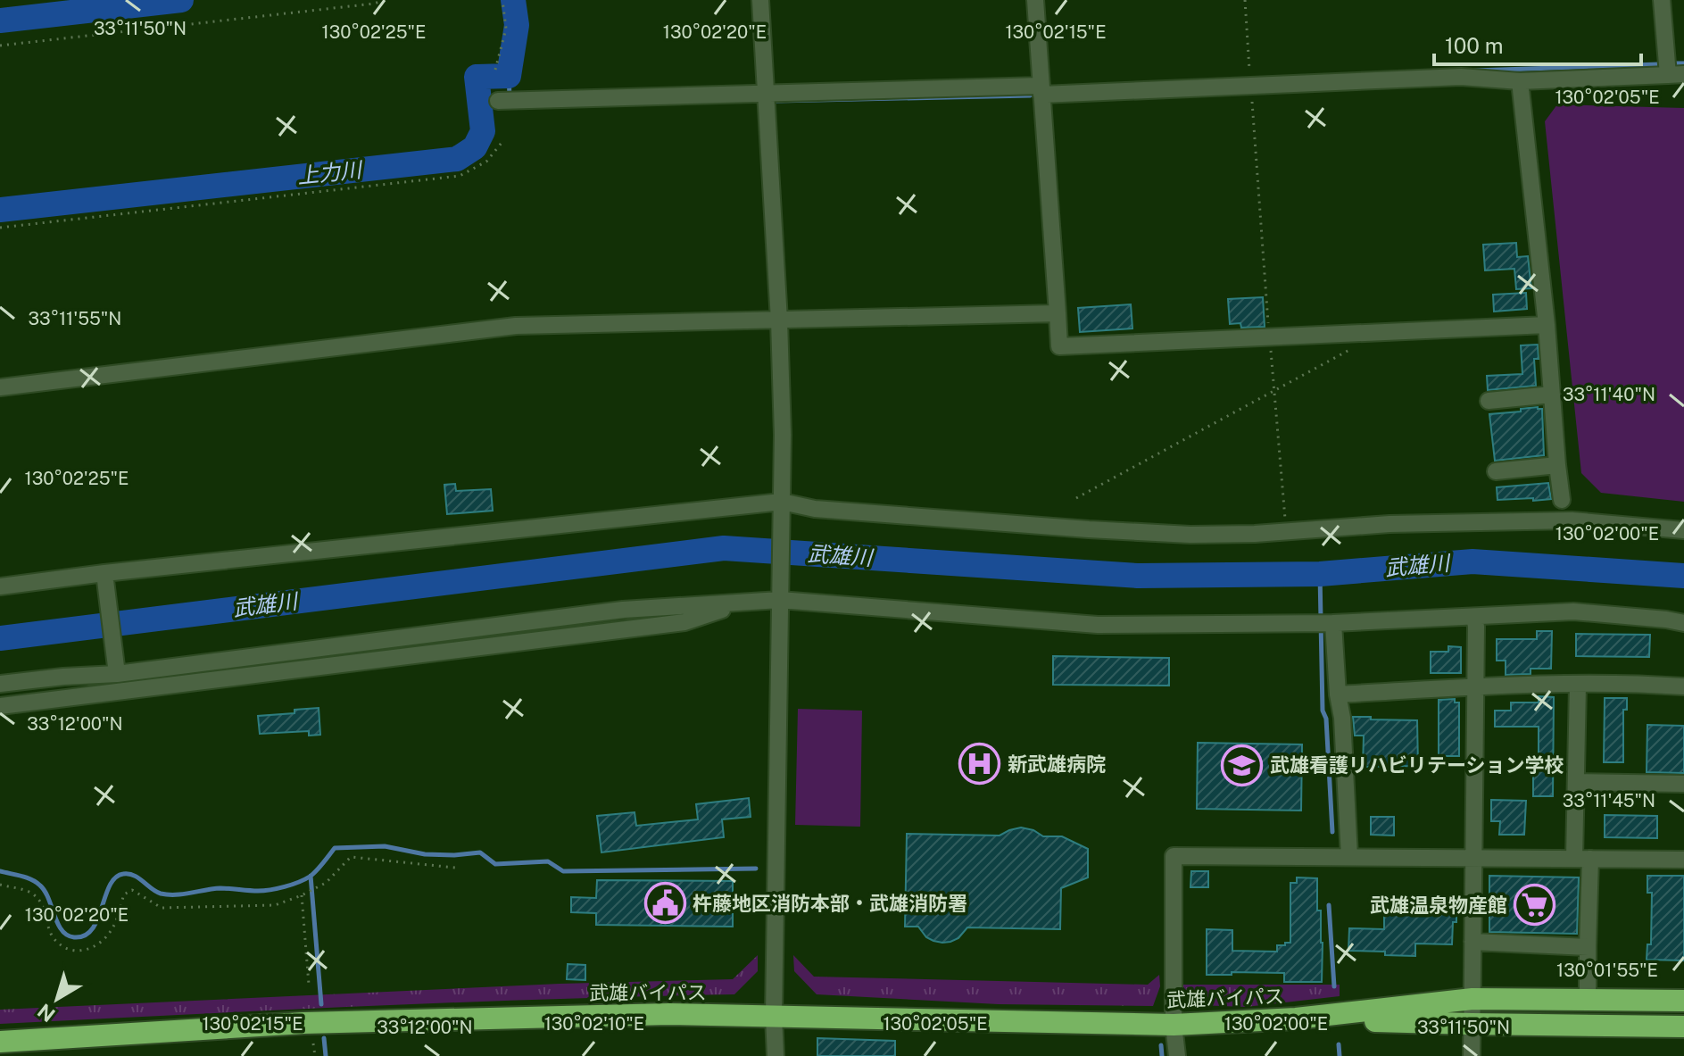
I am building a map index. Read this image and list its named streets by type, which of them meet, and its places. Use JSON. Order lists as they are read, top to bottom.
{
  "streets": {
    "highway": ["武雄バイパス"]
  },
  "water": ["上力川", "武雄川"],
  "places": {
    "hospital": ["新武雄病院"],
    "school or university": ["武雄看護リハビリテーション学校"],
    "public building": ["杵藤地区消防本部・武雄消防署"],
    "supermarket": ["武雄温泉物産館"]
  },
  "scale_bar": "100 m",
  "north": "bottom left",
  "coordinates": [
    "33°11'50\"N",
    "130°02'25\"E",
    "130°02'20\"E",
    "130°02'15\"E",
    "130°02'05\"E",
    "33°11'55\"N",
    "33°11'40\"N",
    "130°02'00\"E",
    "33°12'00\"N",
    "33°11'45\"N",
    "130°01'55\"E",
    "130°02'10\"E"
  ]
}
